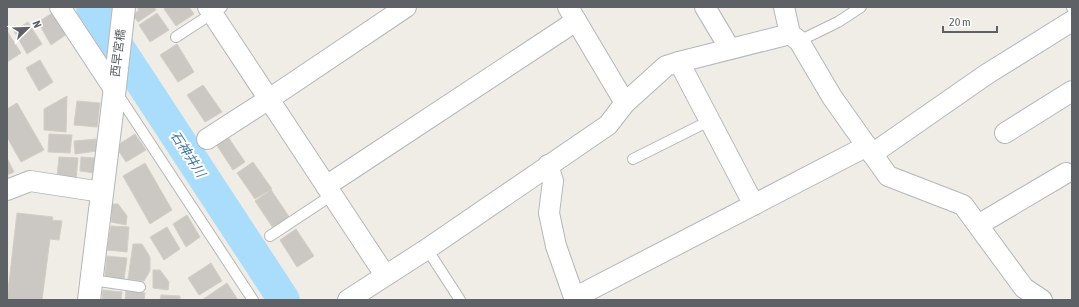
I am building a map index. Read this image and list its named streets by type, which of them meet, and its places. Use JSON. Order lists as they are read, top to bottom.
{
  "streets": {
    "street": ["西早宮橋"]
  },
  "water": ["石神井川"],
  "scale_bar": "20 m",
  "north": "top right"
}
